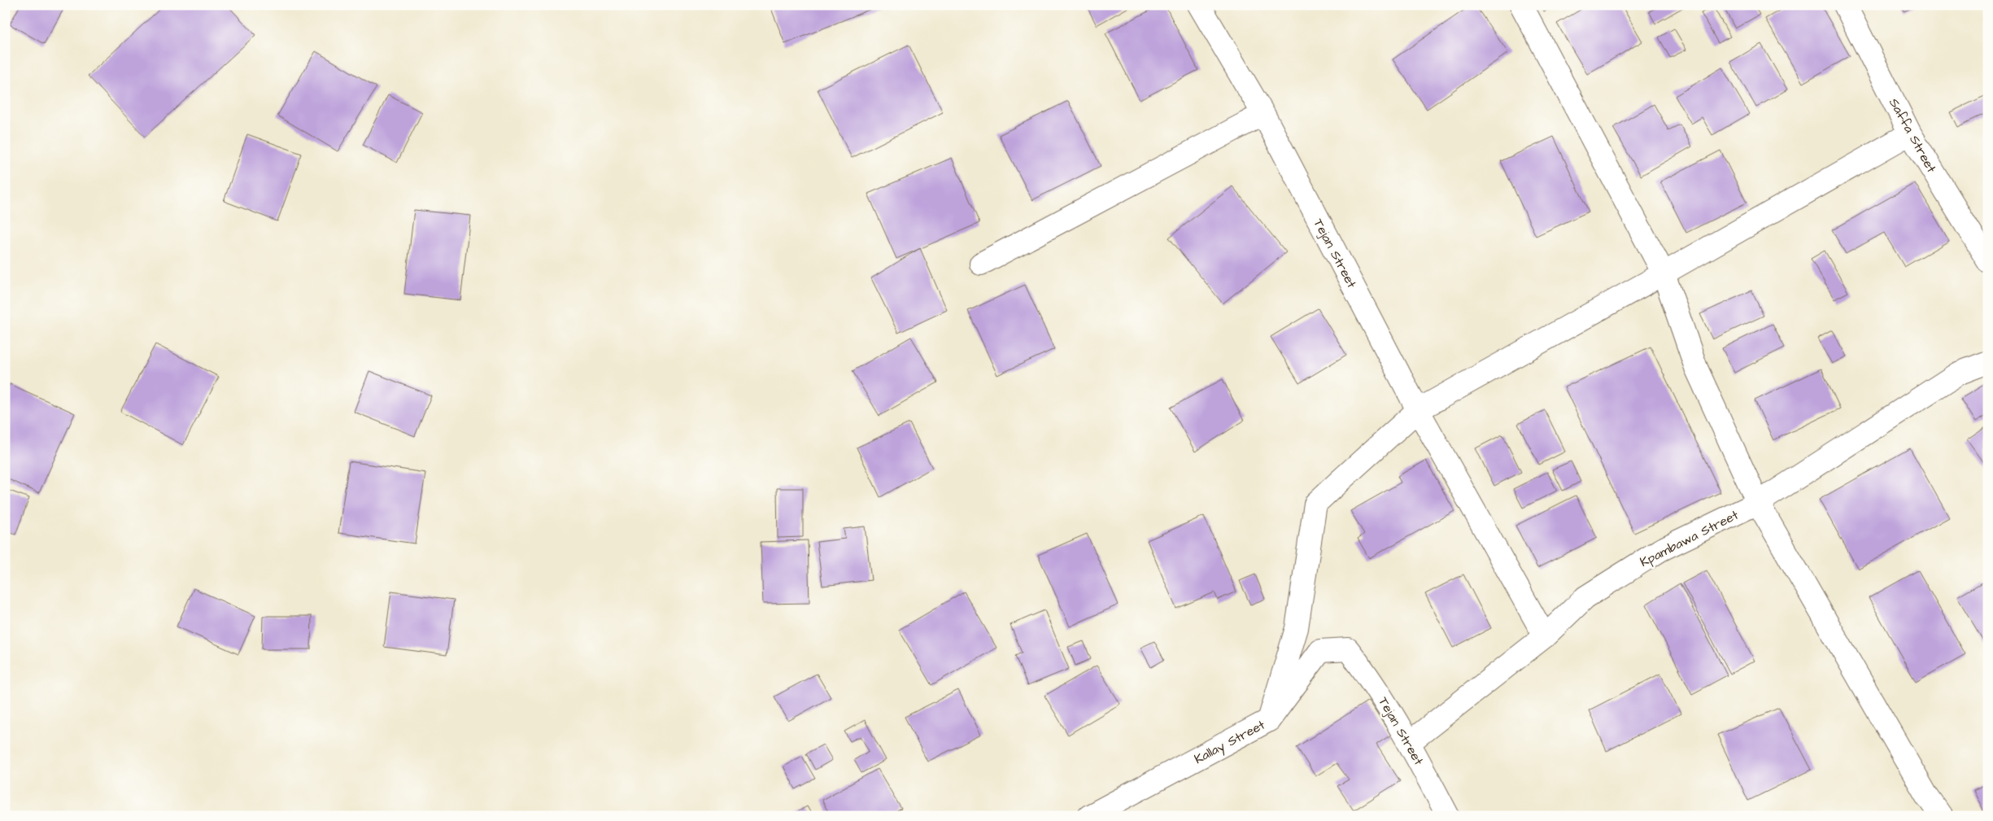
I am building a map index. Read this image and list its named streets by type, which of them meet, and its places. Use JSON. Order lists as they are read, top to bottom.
{
  "streets": {
    "street": [
      "Saffa Street",
      "Tejan Street",
      "Kpambawa Street",
      "Kallay Street"
    ]
  },
  "crossings": [
    ["Tejan Street", "Kpambawa Street"],
    ["Tejan Street", "Kallay Street"]
  ]
}
